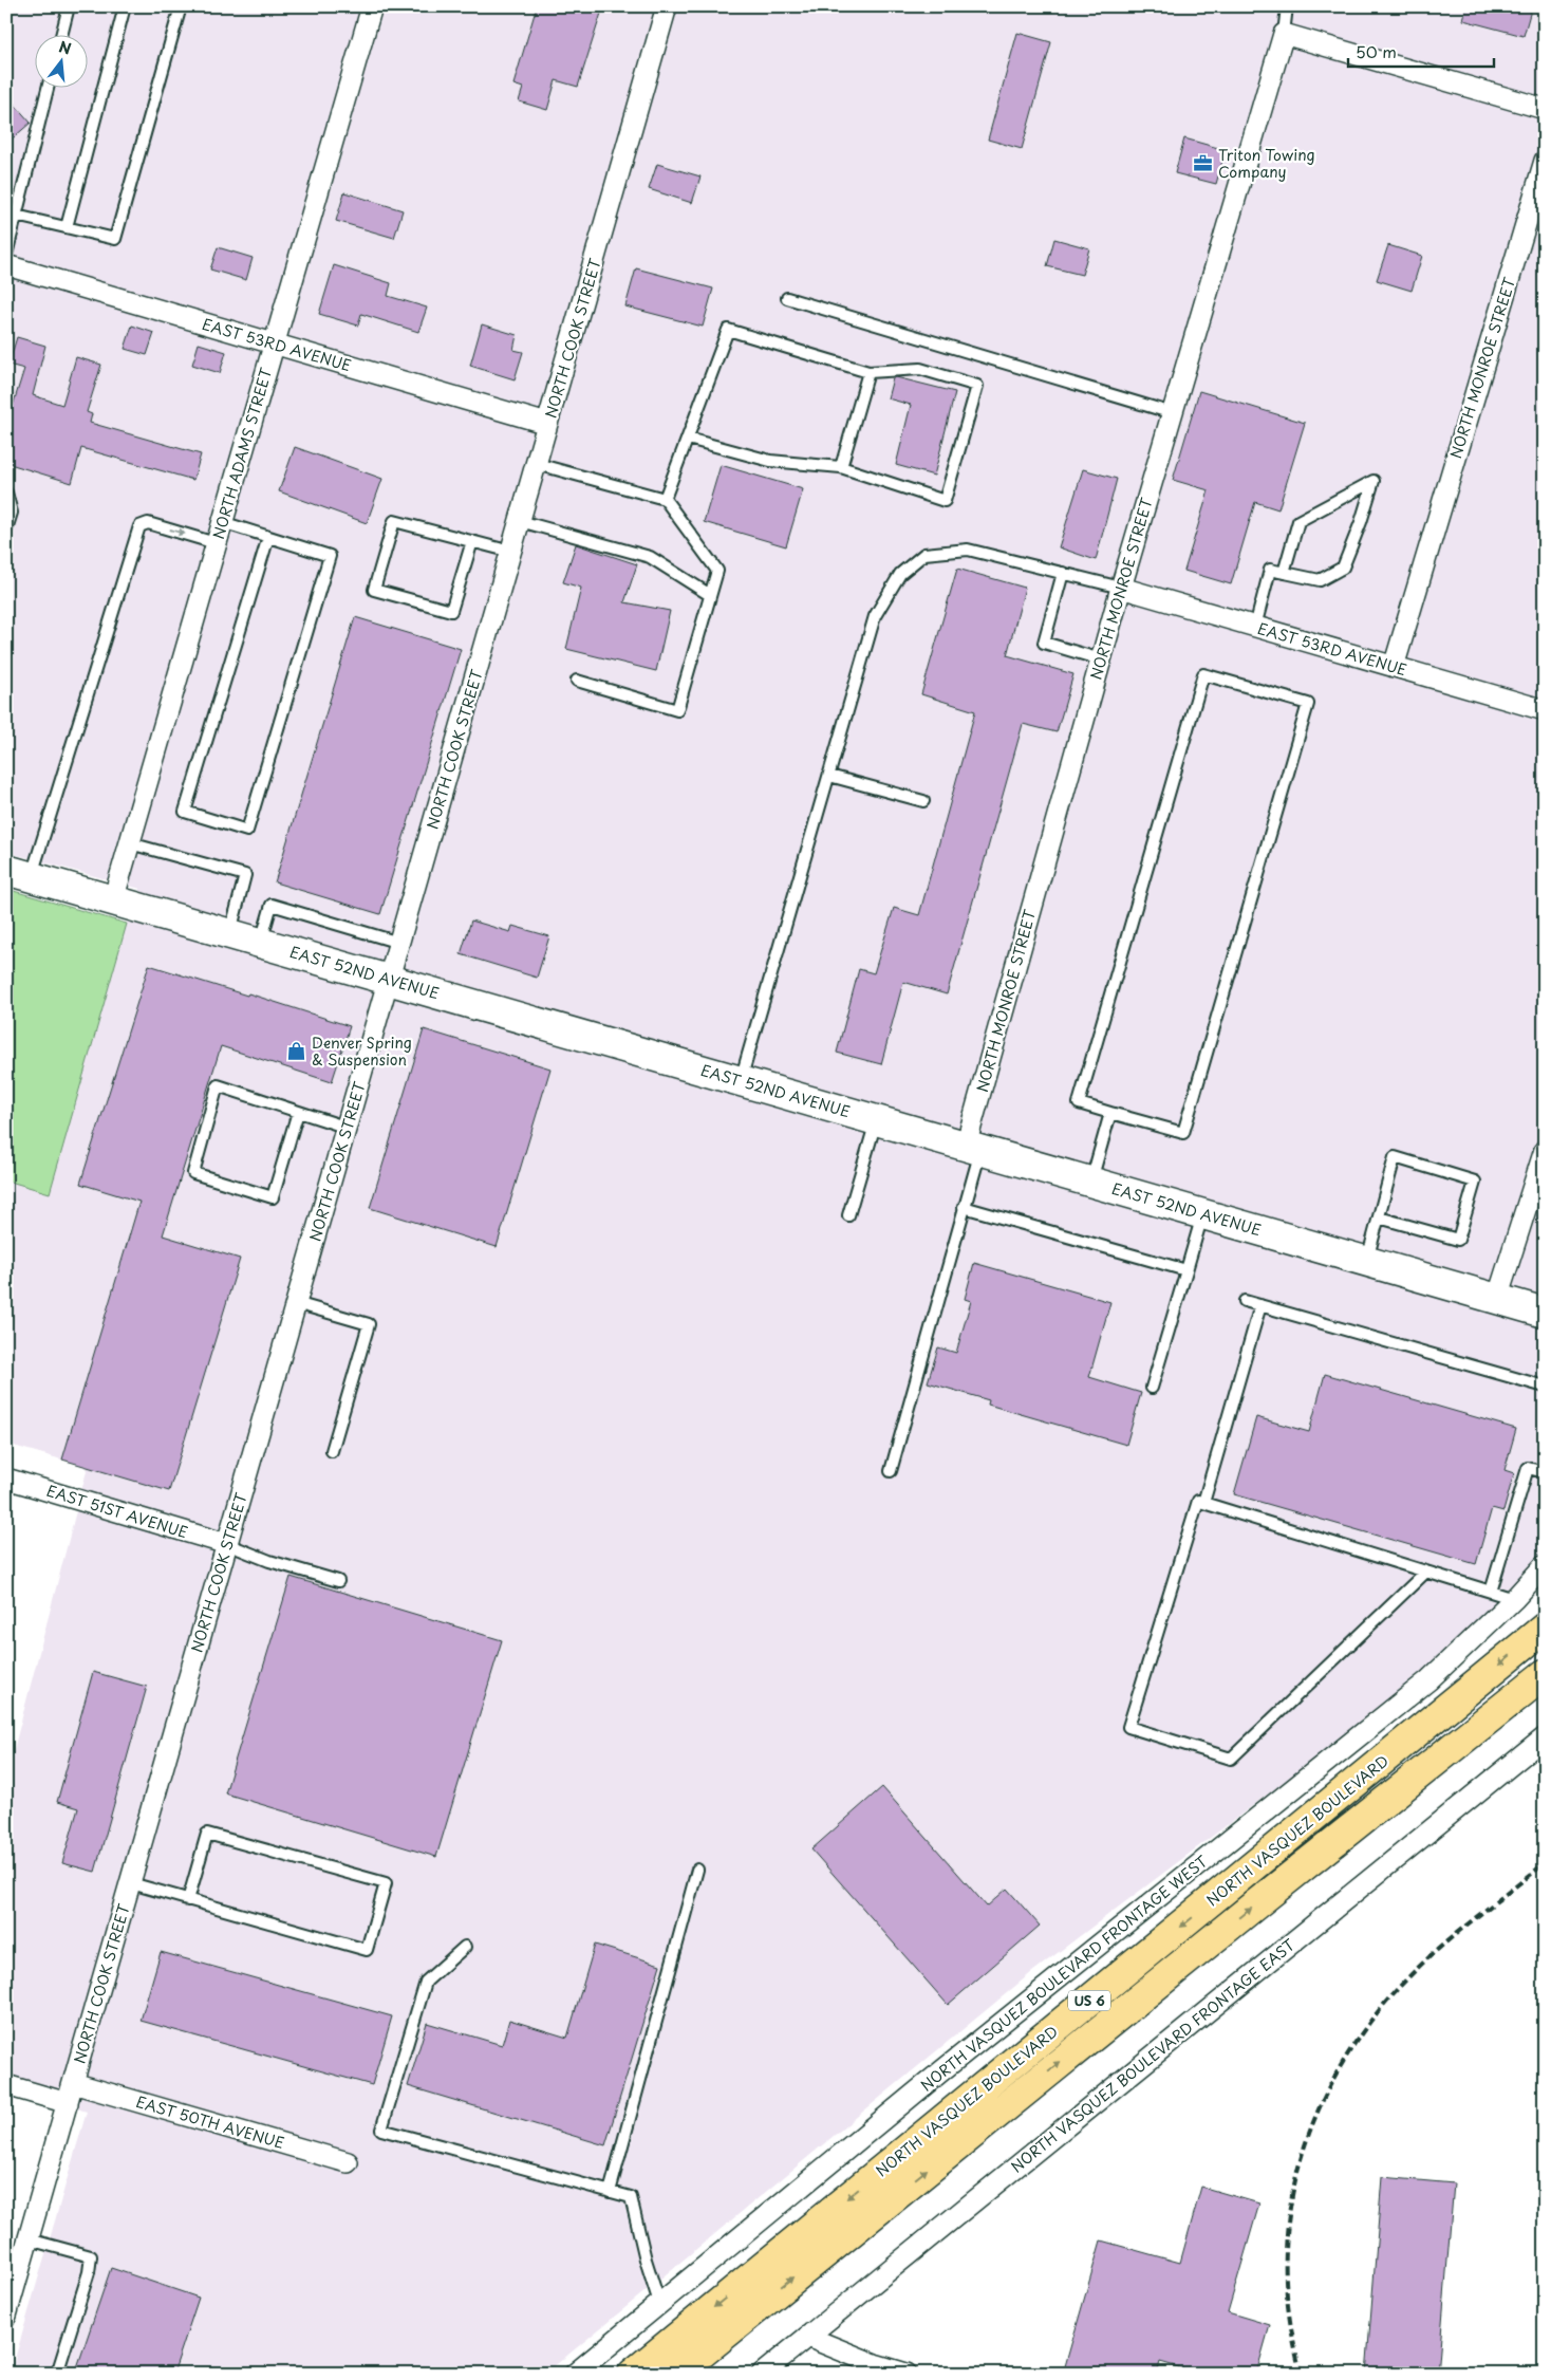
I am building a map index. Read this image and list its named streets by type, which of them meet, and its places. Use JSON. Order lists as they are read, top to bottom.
{
  "streets": {
    "highway": ["NORTH VASQUEZ BOULEVARD", "US 6"],
    "street": [
      "NORTH COOK STREET",
      "EAST 53RD AVENUE",
      "NORTH MONROE STREET",
      "NORTH ADAMS STREET",
      "EAST 52ND AVENUE",
      "EAST 51ST AVENUE",
      "NORTH VASQUEZ BOULEVARD FRONTAGE WEST",
      "NORTH VASQUEZ BOULEVARD FRONTAGE EAST",
      "EAST 50TH AVENUE"
    ]
  },
  "crossings": [
    ["NORTH COOK STREET", "EAST 53RD AVENUE"],
    ["NORTH COOK STREET", "EAST 52ND AVENUE"],
    ["NORTH COOK STREET", "EAST 51ST AVENUE"],
    ["NORTH COOK STREET", "EAST 50TH AVENUE"],
    ["EAST 53RD AVENUE", "NORTH MONROE STREET"],
    ["EAST 53RD AVENUE", "NORTH ADAMS STREET"],
    ["NORTH MONROE STREET", "EAST 52ND AVENUE"],
    ["NORTH ADAMS STREET", "EAST 52ND AVENUE"]
  ],
  "places": {
    "office": ["Triton Towing Company"],
    "shop": ["Denver Spring & Suspension"]
  },
  "scale_bar": "50 m",
  "north": "top"
}
